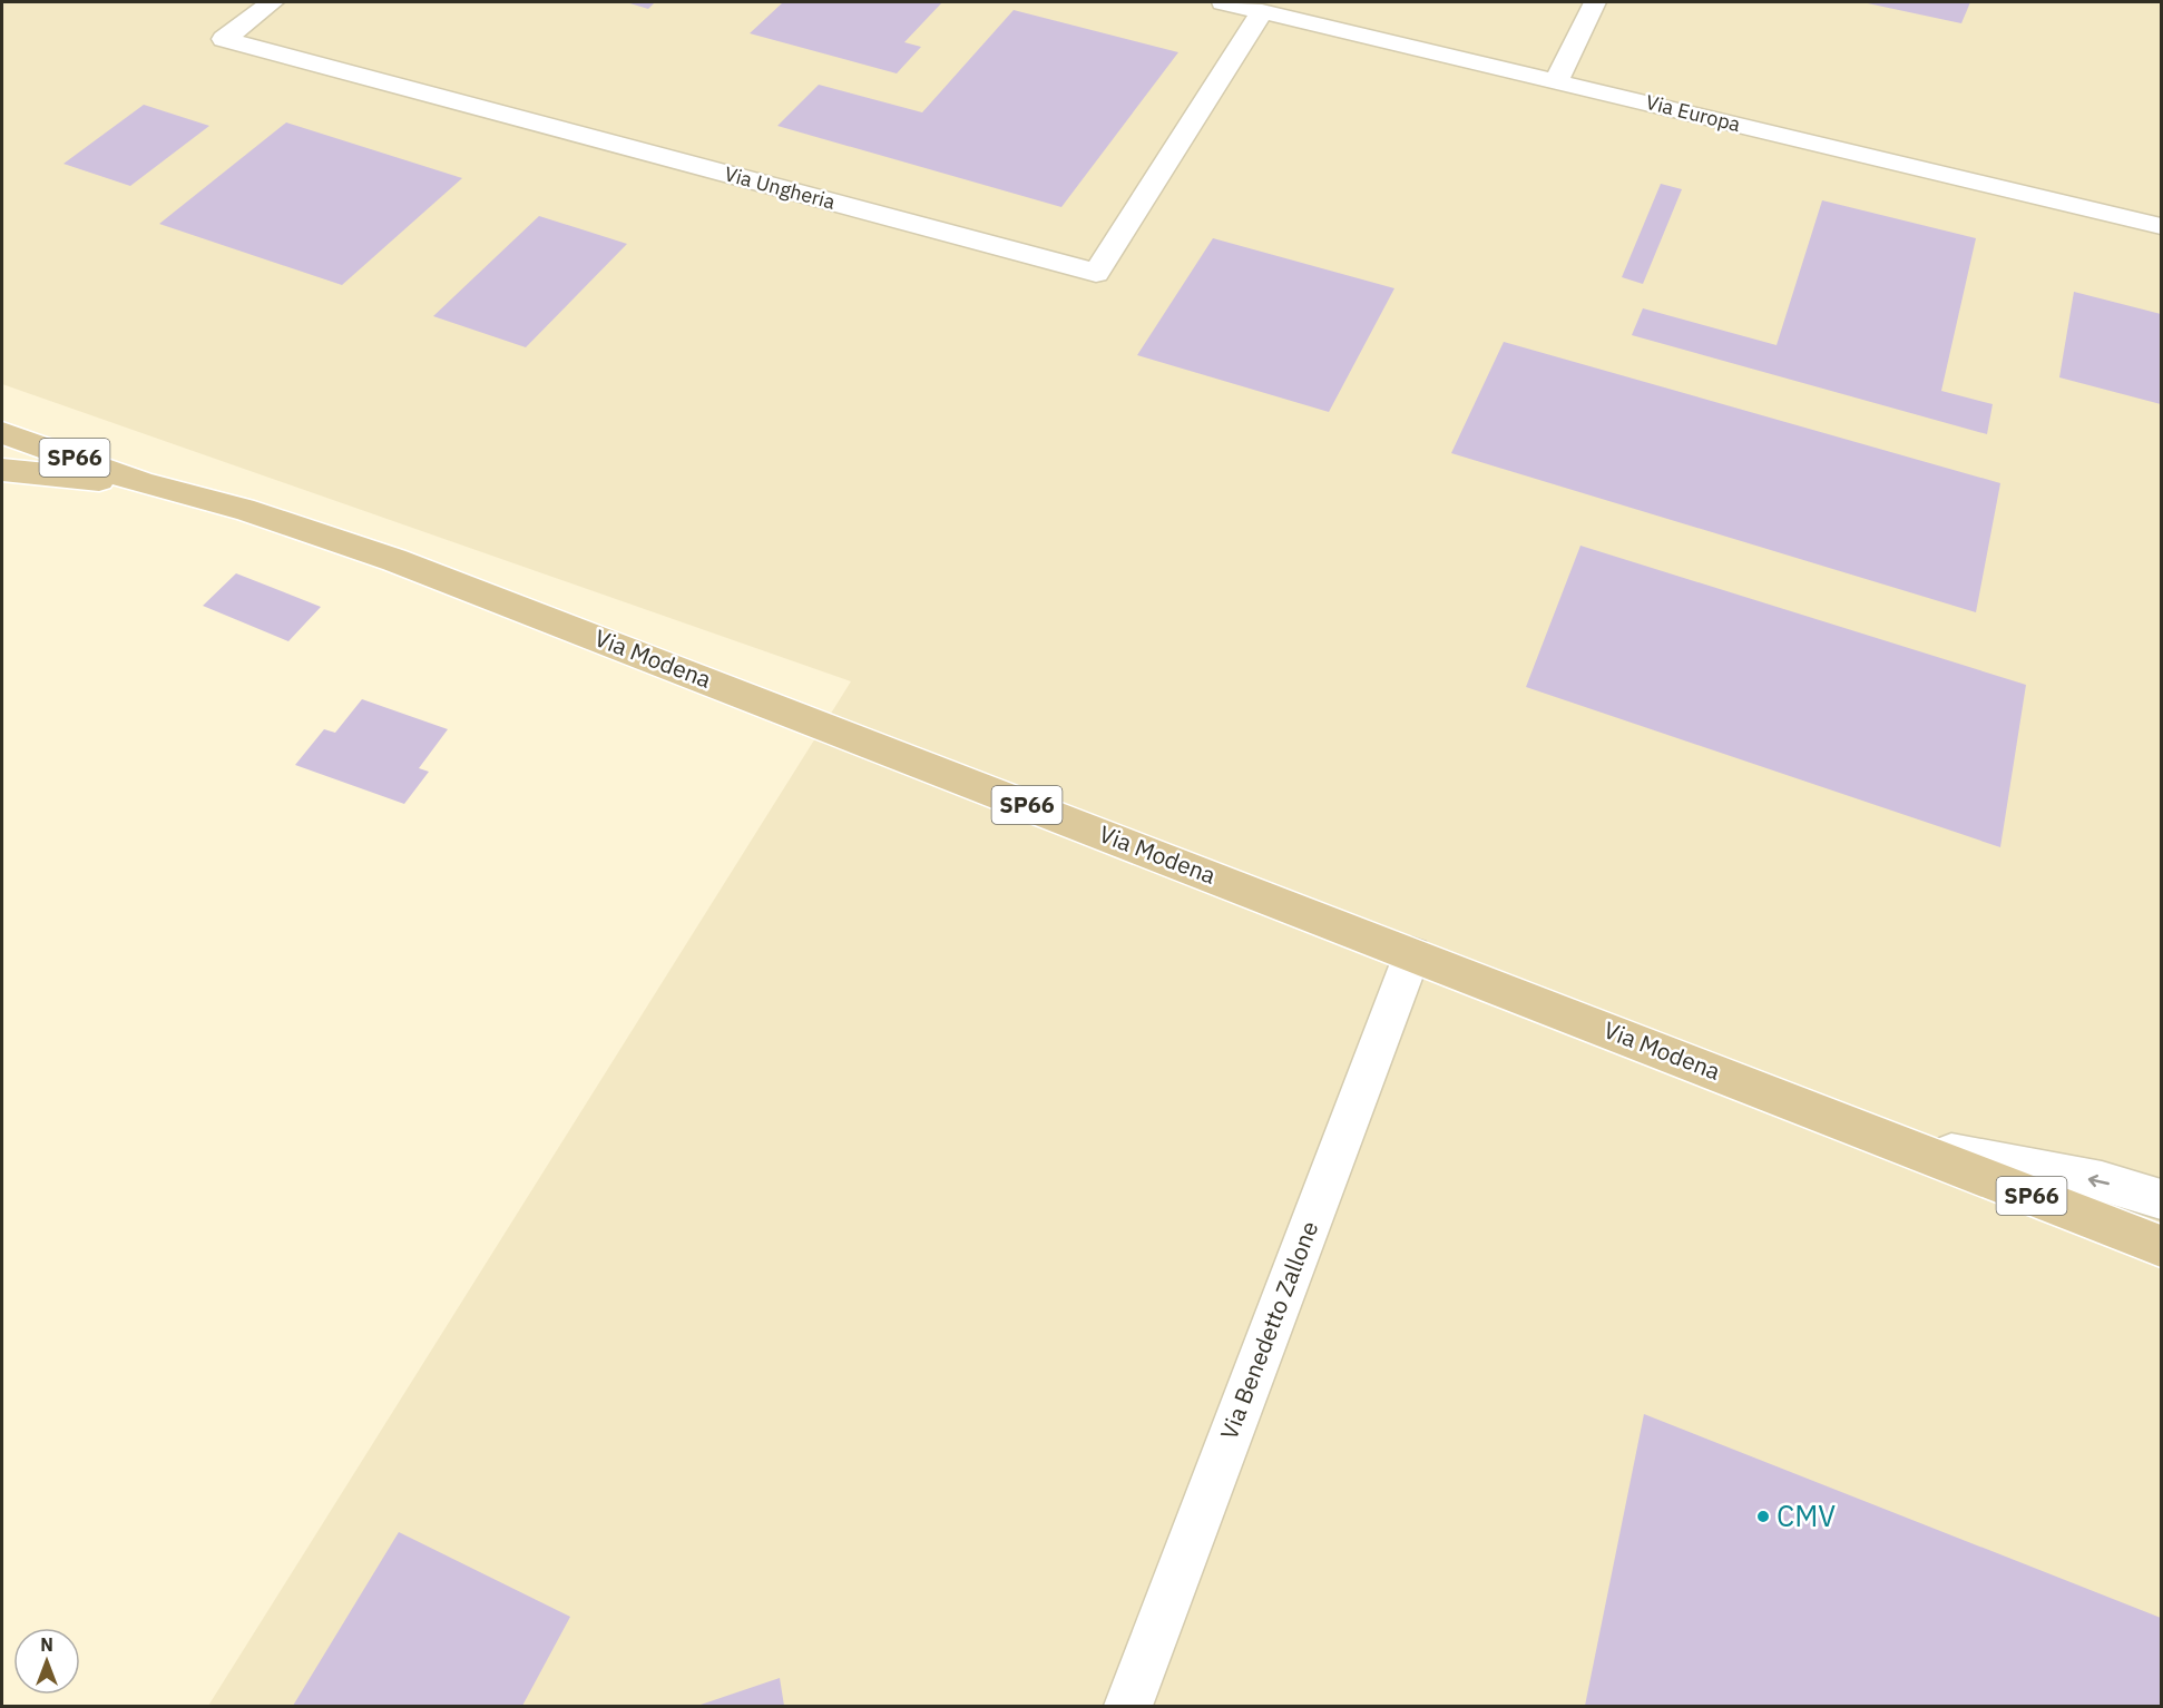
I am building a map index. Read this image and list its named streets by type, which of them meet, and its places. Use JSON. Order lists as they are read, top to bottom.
{
  "streets": {
    "main road": ["SP66", "Via Modena"],
    "street": ["Via Europa", "Via Ungheria", "Via Benedetto Zallone"]
  },
  "crossings": [
    ["Via Europa", "Via Ungheria"],
    ["Via Modena", "Via Benedetto Zallone"]
  ],
  "places": ["CMV"],
  "north": "top"
}
